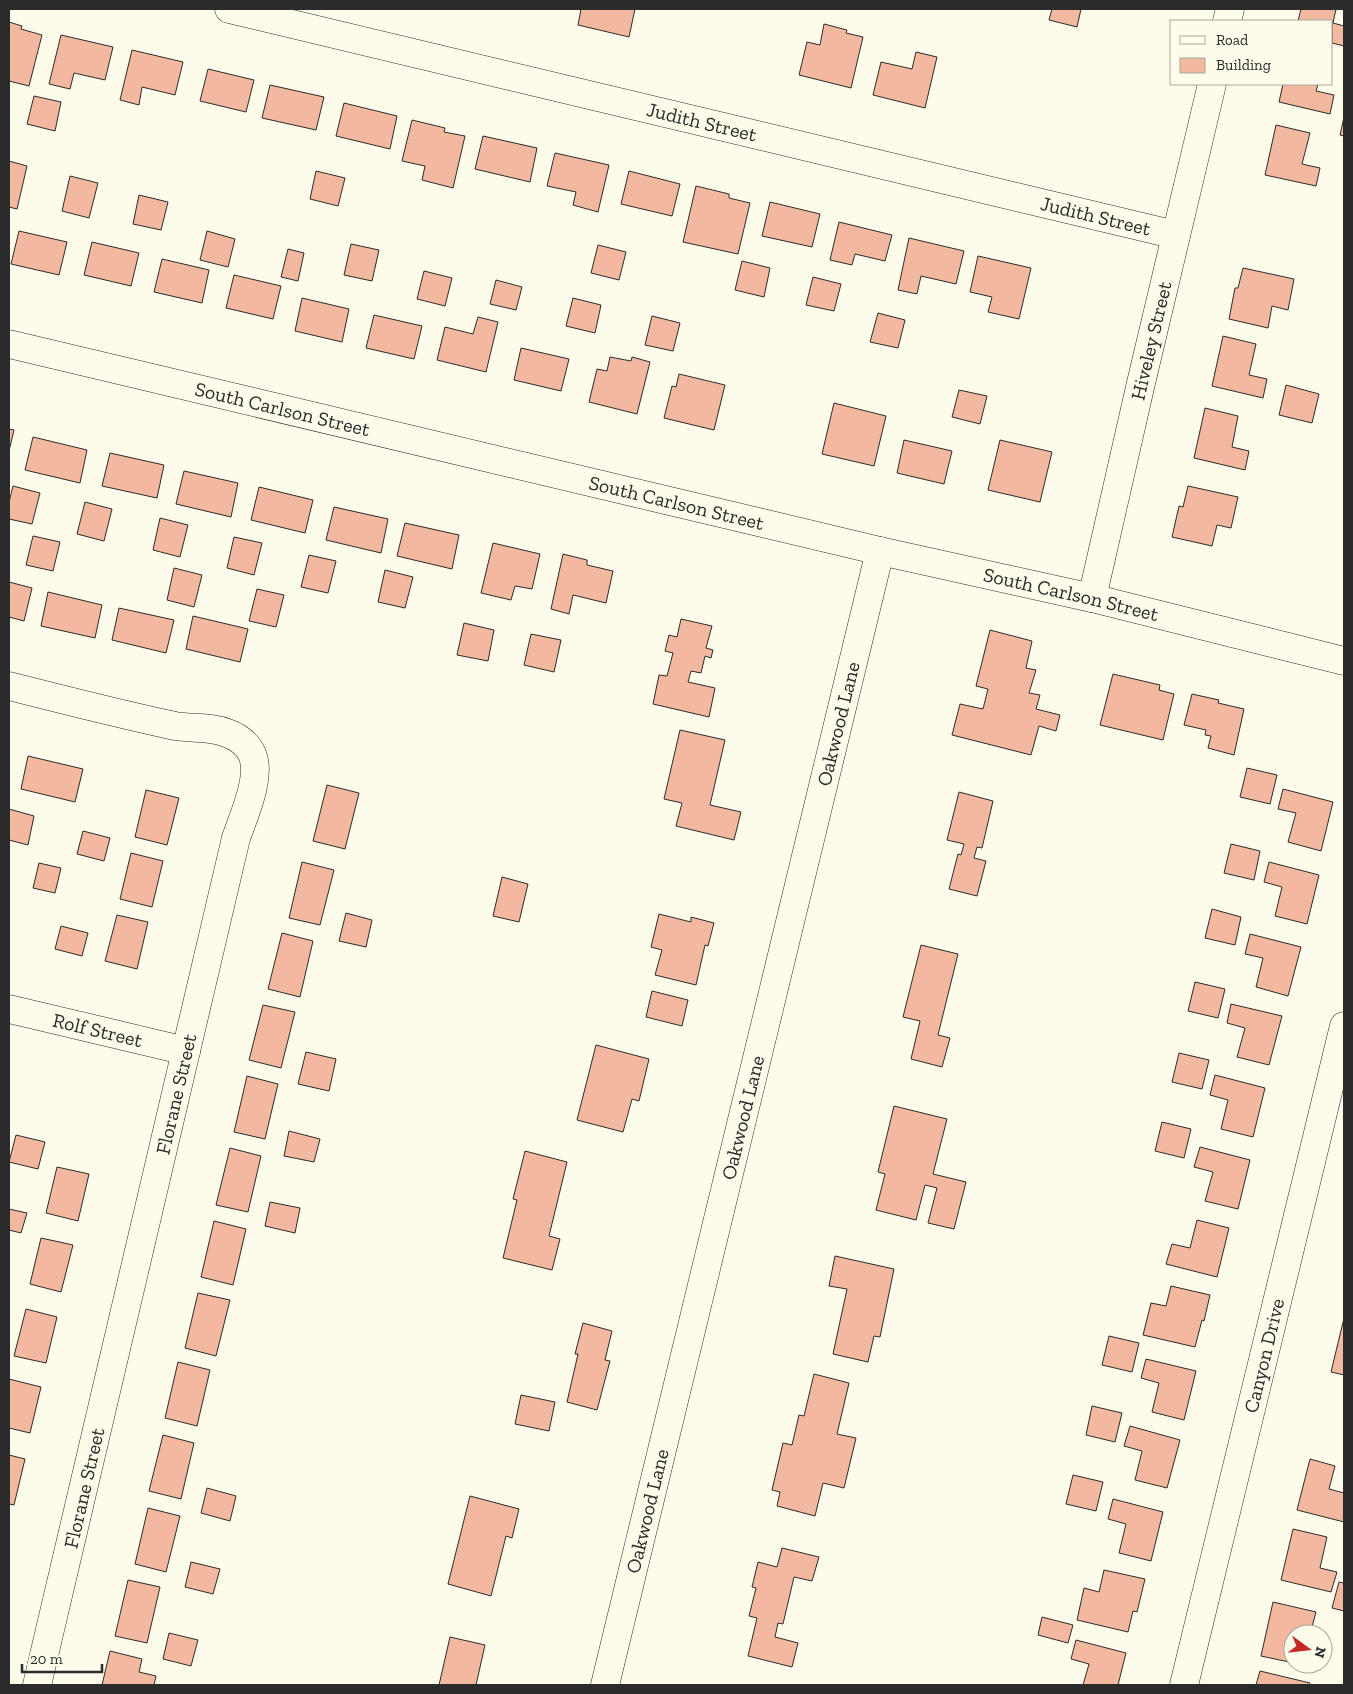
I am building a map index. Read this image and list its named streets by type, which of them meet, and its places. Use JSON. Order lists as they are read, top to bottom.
{
  "streets": {
    "street": [
      "Judith Street",
      "Hiveley Street",
      "South Carlson Street",
      "Oakwood Lane",
      "Rolf Street",
      "Florane Street",
      "Canyon Drive"
    ]
  },
  "crossings": [
    ["Judith Street", "Hiveley Street"],
    ["Hiveley Street", "South Carlson Street"],
    ["South Carlson Street", "Oakwood Lane"],
    ["Rolf Street", "Florane Street"]
  ],
  "legend": ["Road", "Building"],
  "scale_bar": "20 m",
  "north": "right"
}
